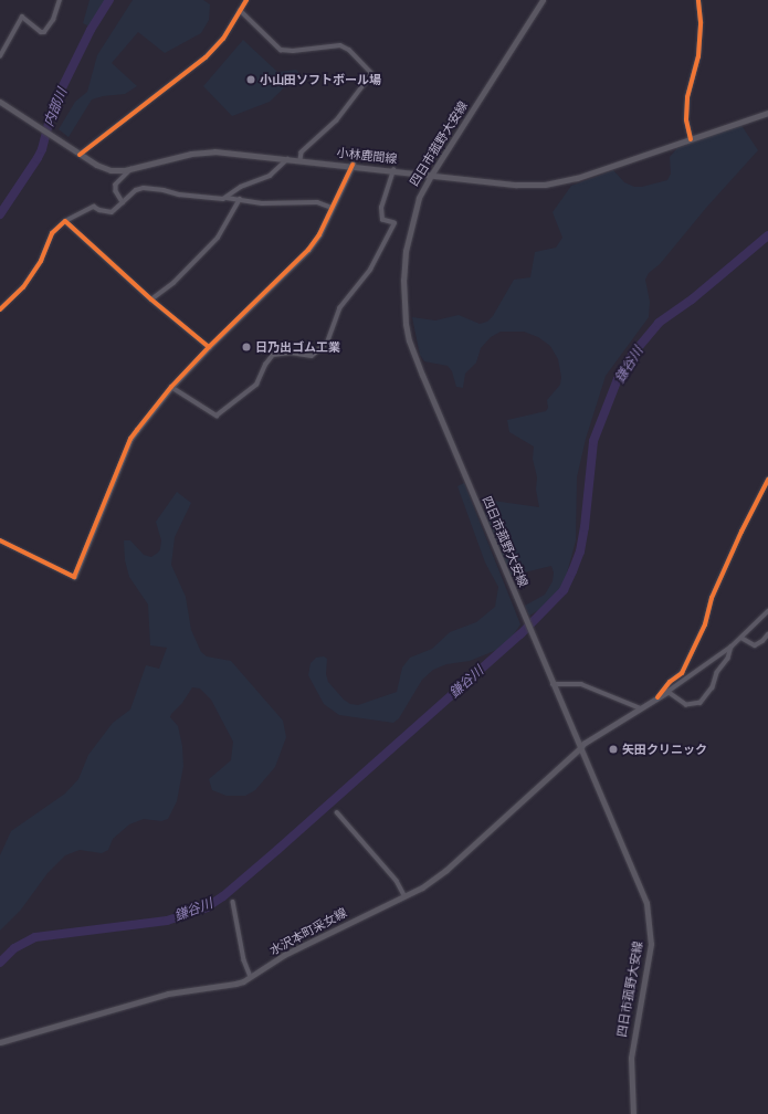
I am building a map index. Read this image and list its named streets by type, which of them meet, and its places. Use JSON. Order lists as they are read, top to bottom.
{
  "streets": {
    "main road": ["四日市菰野大安線", "小林鹿間線", "水沢本町采女線"]
  },
  "crossings": [
    ["四日市菰野大安線", "小林鹿間線"],
    ["四日市菰野大安線", "水沢本町采女線"]
  ],
  "water": ["内部川", "鎌谷川"],
  "places": ["小山田ソフトボール場", "日乃出ゴム工業", "矢田クリニック"]
}
